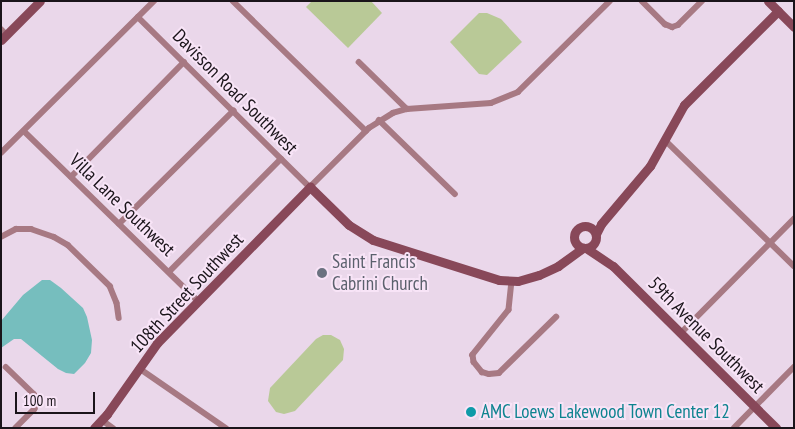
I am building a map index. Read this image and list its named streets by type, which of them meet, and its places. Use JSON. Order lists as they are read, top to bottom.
{
  "streets": {
    "street": [
      "Davisson Road Southwest",
      "Villa Lane Southwest",
      "108th Street Southwest",
      "59th Avenue Southwest"
    ]
  },
  "crossings": [
    ["Davisson Road Southwest", "108th Street Southwest"],
    ["Villa Lane Southwest", "108th Street Southwest"]
  ],
  "places": ["Saint Francis Cabrini Church", "AMC Loews Lakewood Town Center 12"],
  "scale_bar": "100 m"
}
